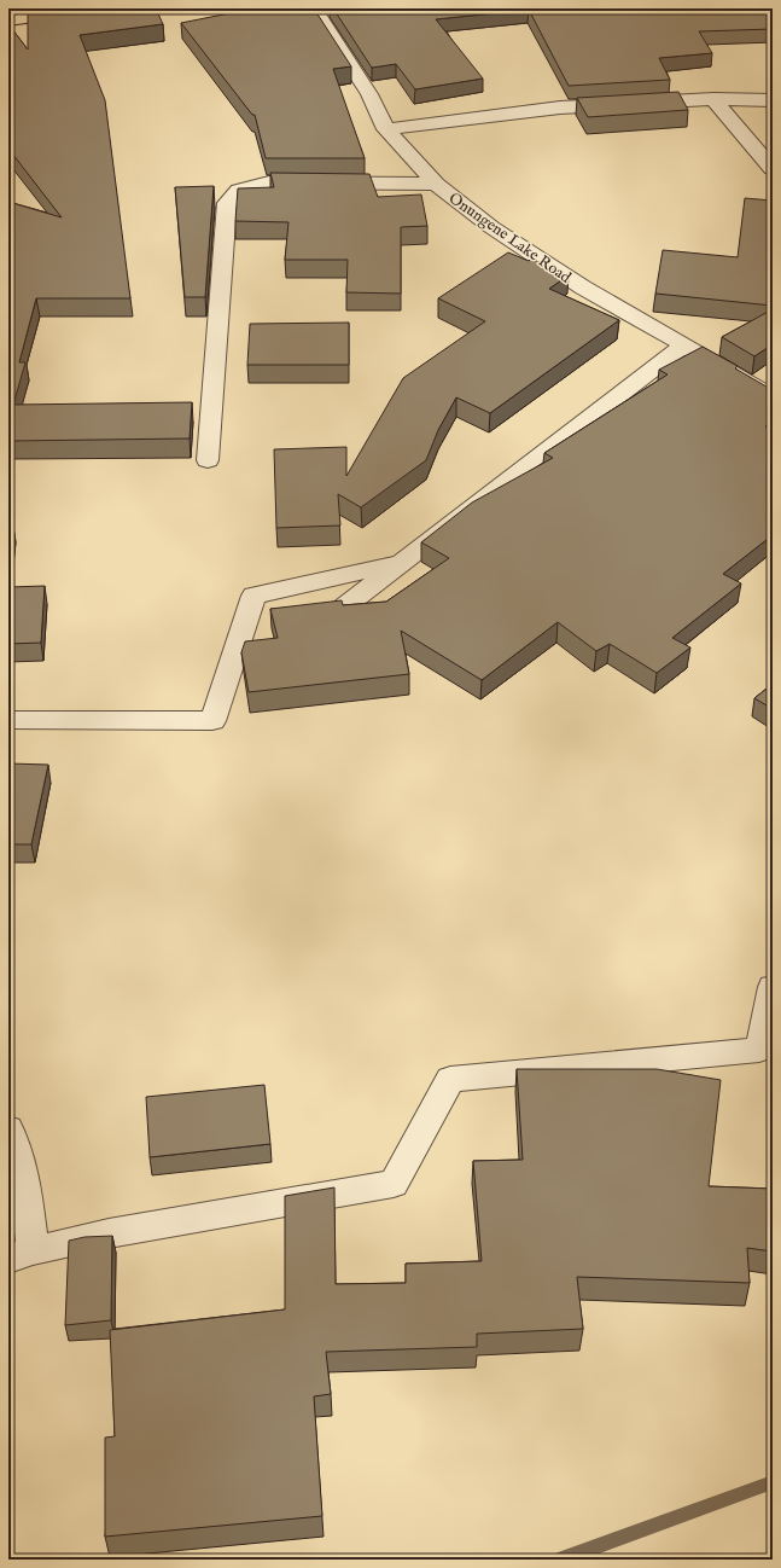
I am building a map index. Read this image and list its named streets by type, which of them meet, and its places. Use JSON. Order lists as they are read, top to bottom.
{
  "streets": {
    "street": ["Onungene Lake Road"]
  }
}
